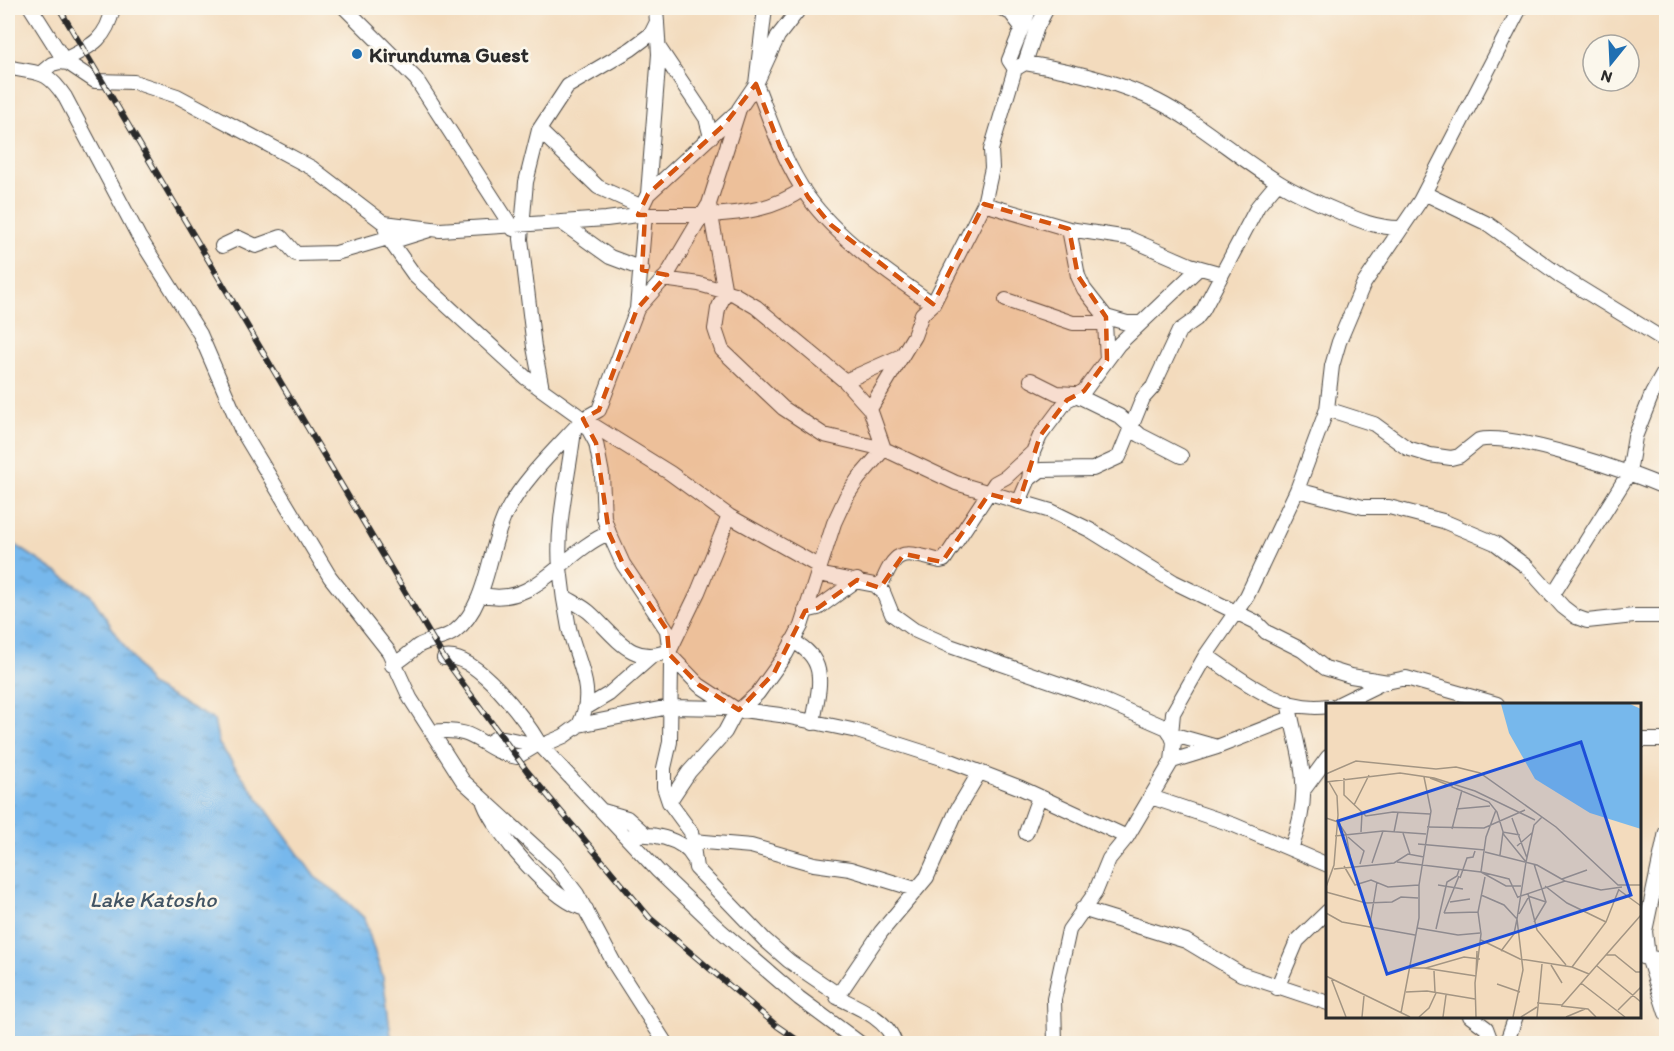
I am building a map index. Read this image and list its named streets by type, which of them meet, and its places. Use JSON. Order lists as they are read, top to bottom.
{
  "water": ["Lake Katosho"],
  "places": ["Kirunduma Guest"],
  "north": "bottom"
}
